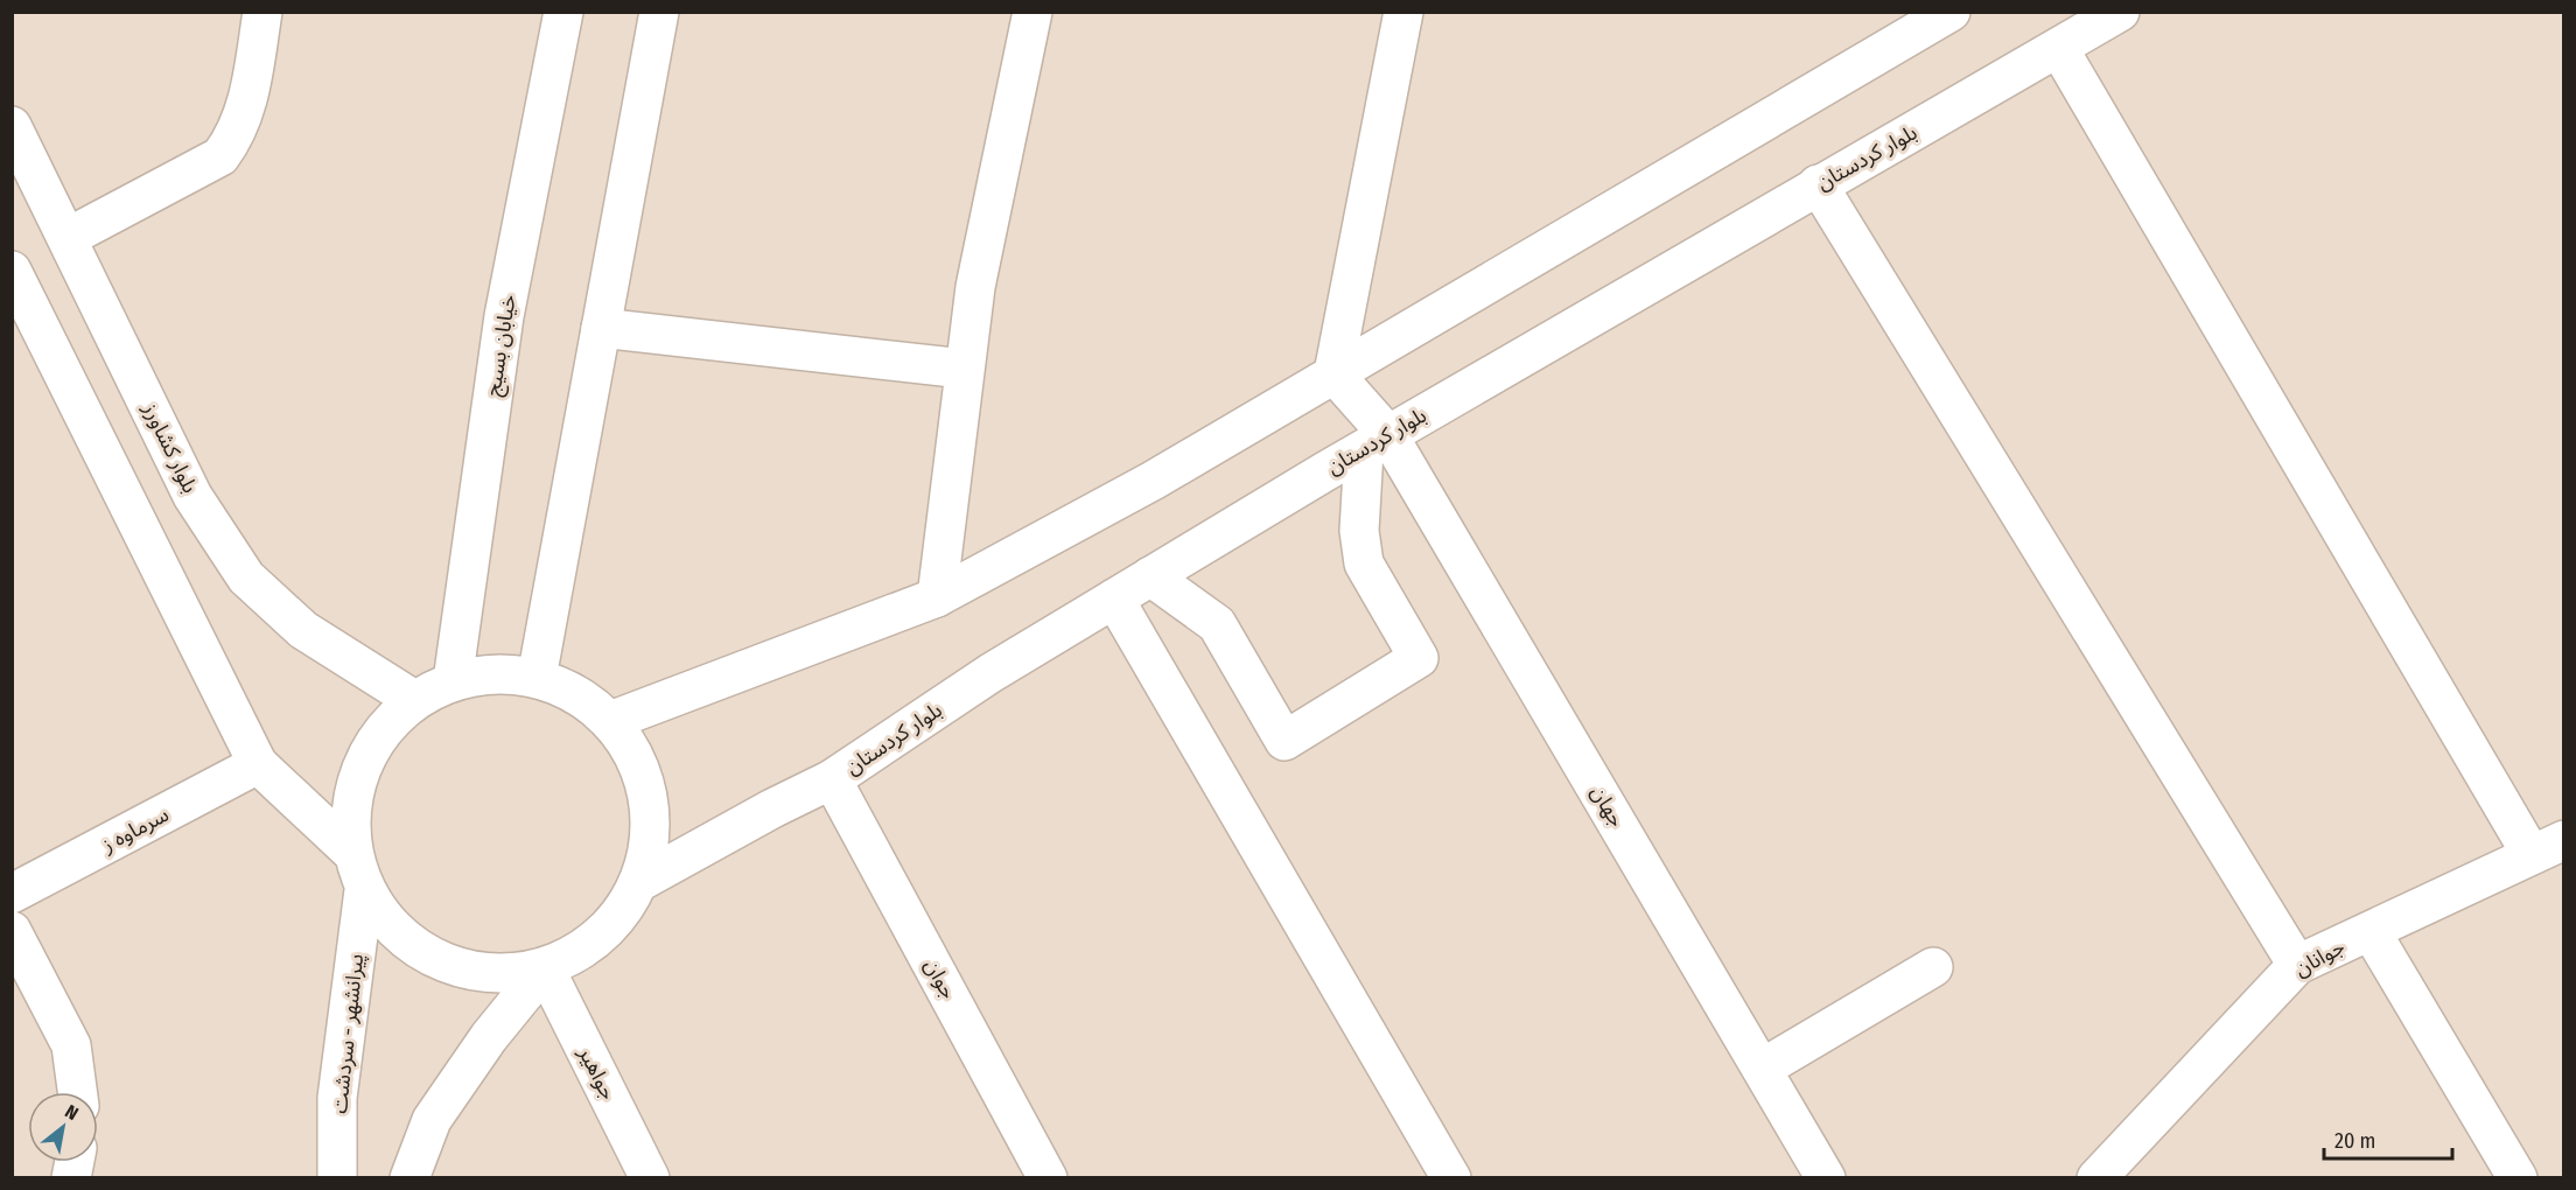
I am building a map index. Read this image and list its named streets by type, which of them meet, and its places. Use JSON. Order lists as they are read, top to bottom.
{
  "streets": {
    "main road": [
      "بلوار کردستان",
      "خیابان بسیج",
      "بلوار کشاورز",
      "جهان",
      "سرماوه ز",
      "جوانان",
      "جوان",
      "پیرانشهر - سردشت",
      "جواهیر"
    ]
  },
  "crossings": [
    ["بلوار کردستان", "جهان"],
    ["بلوار کردستان", "جوان"]
  ],
  "scale_bar": "20 m",
  "north": "top right"
}
